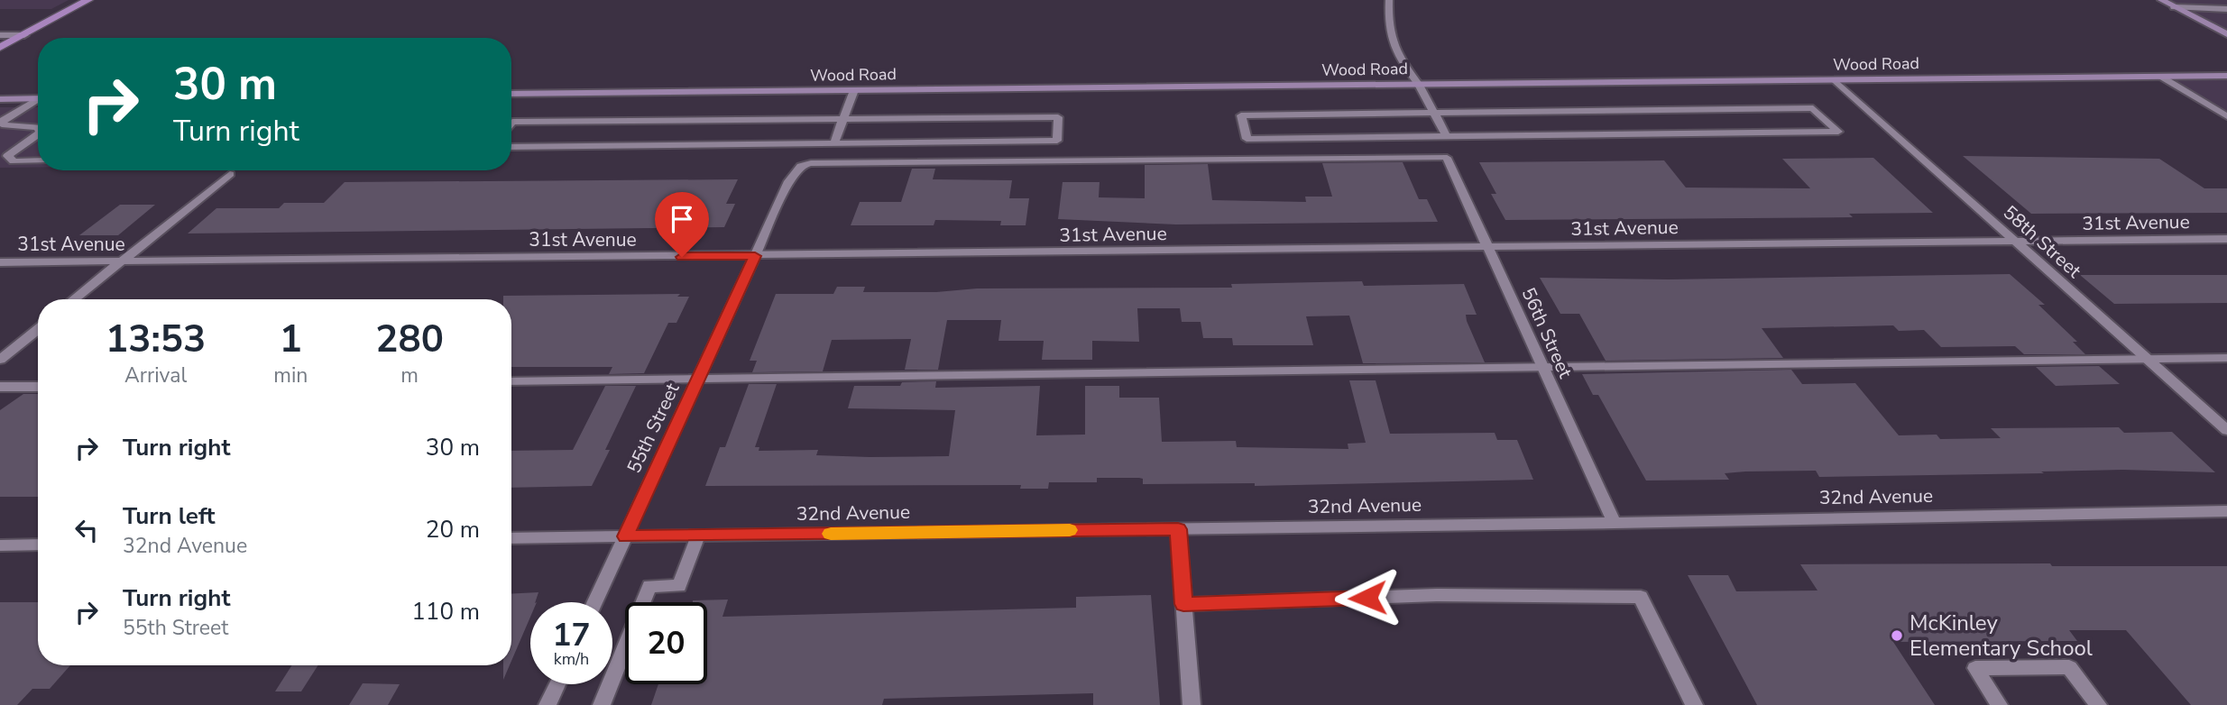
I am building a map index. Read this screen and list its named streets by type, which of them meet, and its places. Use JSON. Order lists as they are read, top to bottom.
{
  "streets": {
    "street": [
      "Wood Road",
      "31st Avenue",
      "58th Street",
      "56th Street",
      "55th Street",
      "32nd Avenue"
    ]
  },
  "crossings": [
    ["Wood Road", "58th Street"],
    ["31st Avenue", "58th Street"],
    ["31st Avenue", "56th Street"],
    ["31st Avenue", "55th Street"],
    ["56th Street", "55th Street"],
    ["56th Street", "32nd Avenue"],
    ["55th Street", "32nd Avenue"]
  ],
  "places": ["McKinley Elementary School"],
  "page": {
    "turn": ["30 m", "Turn right"],
    "eta": [
      "13:53",
      "Arrival",
      "1",
      "min",
      "280",
      "m"
    ],
    "list": [
      {
        "name": "Turn right",
        "value": "30 m"
      },
      {
        "name": "Turn left",
        "note": "32nd Avenue",
        "value": "20 m"
      },
      {
        "name": "Turn right",
        "note": "55th Street",
        "value": "110 m"
      }
    ],
    "speed": "17 km/h",
    "limit": "20"
  }
}
